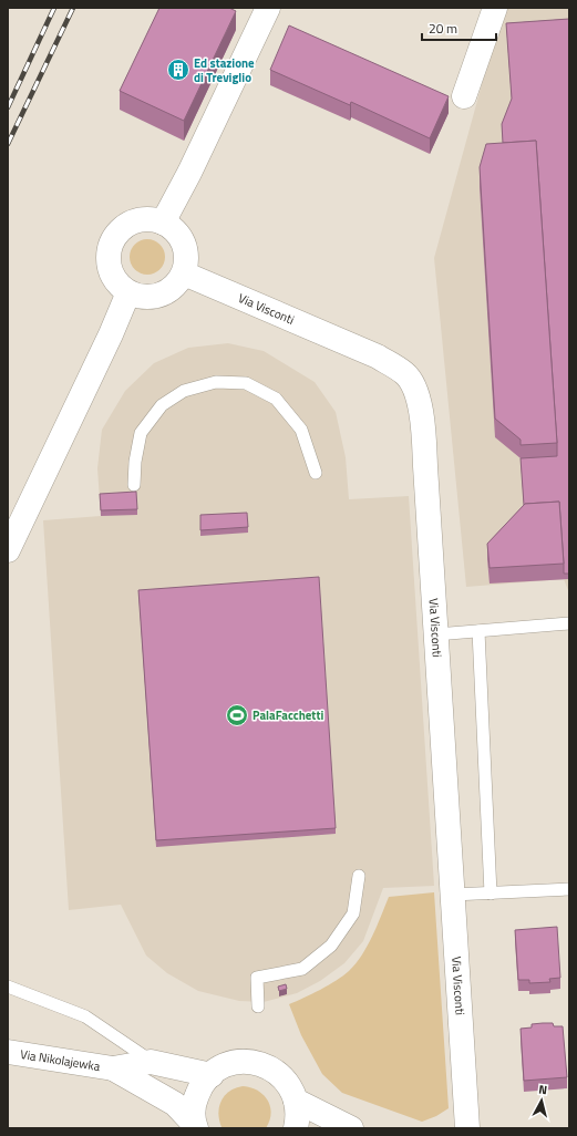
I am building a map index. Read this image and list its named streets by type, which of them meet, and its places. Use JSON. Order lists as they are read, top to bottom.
{
  "streets": {
    "street": ["Via Visconti", "Via Nikolajewka"]
  },
  "places": {
    "building": ["Ed stazione di Treviglio"],
    "sports": ["PalaFacchetti"]
  },
  "scale_bar": "20 m",
  "north": "top"
}
